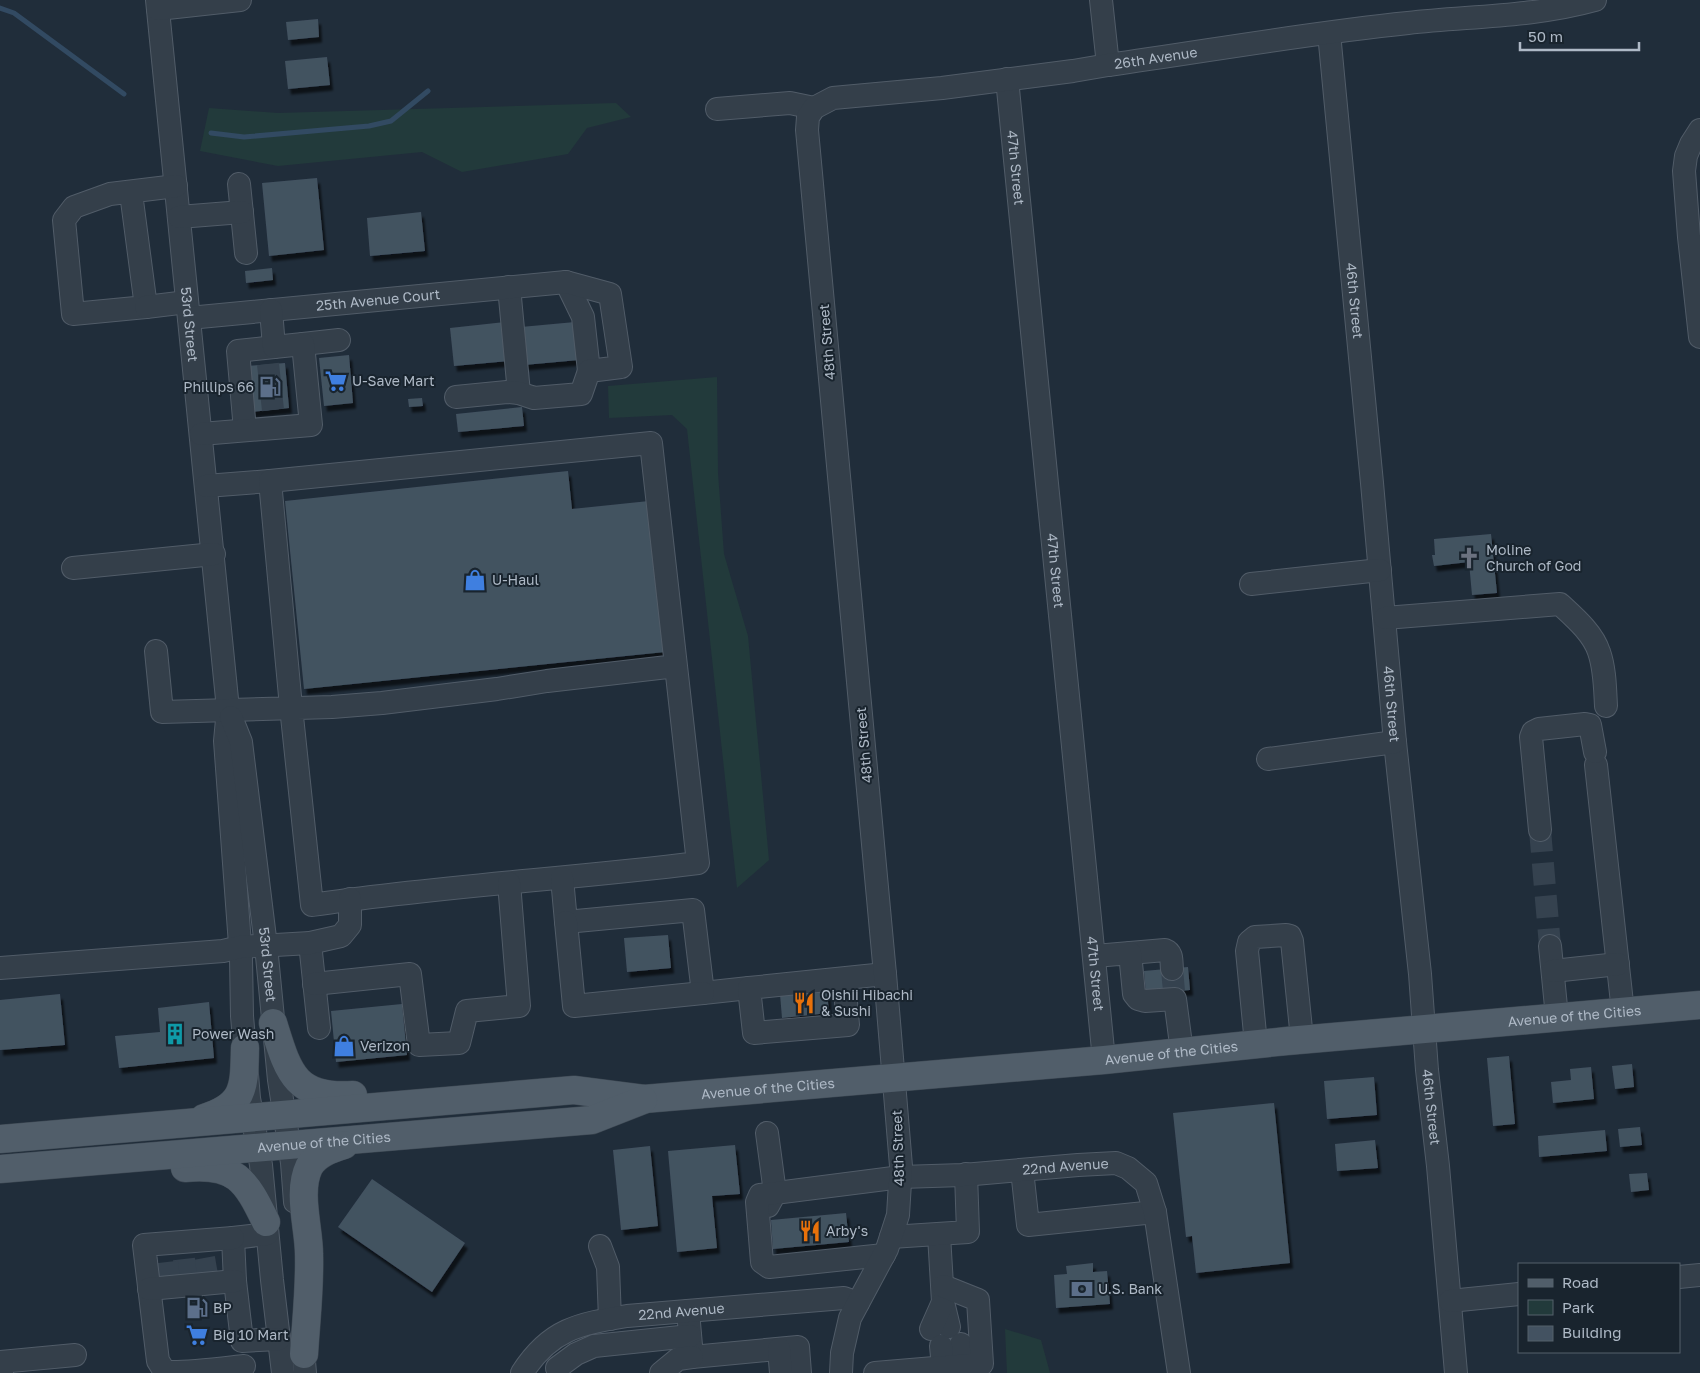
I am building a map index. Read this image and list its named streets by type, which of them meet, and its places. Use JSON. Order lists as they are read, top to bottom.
{
  "streets": {
    "main road": ["Avenue of the Cities"],
    "street": [
      "26th Avenue",
      "47th Street",
      "25th Avenue Court",
      "46th Street",
      "53rd Street",
      "48th Street",
      "22nd Avenue"
    ]
  },
  "crossings": [
    ["26th Avenue", "47th Street"],
    ["26th Avenue", "46th Street"],
    ["26th Avenue", "48th Street"],
    ["47th Street", "Avenue of the Cities"],
    ["25th Avenue Court", "53rd Street"],
    ["46th Street", "Avenue of the Cities"],
    ["53rd Street", "Avenue of the Cities"],
    ["48th Street", "Avenue of the Cities"],
    ["48th Street", "22nd Avenue"]
  ],
  "places": {
    "supermarket": ["U-Save Mart", "Big 10 Mart"],
    "fuel station": ["Phillips 66", "BP"],
    "church": ["Moline Church of God"],
    "shop": ["U-Haul", "Verizon"],
    "restaurant": ["Oishii Hibachi & Sushi", "Arby's"],
    "building": ["Power Wash"],
    "bank": ["U.S. Bank"]
  },
  "legend": ["Road", "Park", "Building"],
  "scale_bar": "50 m"
}
